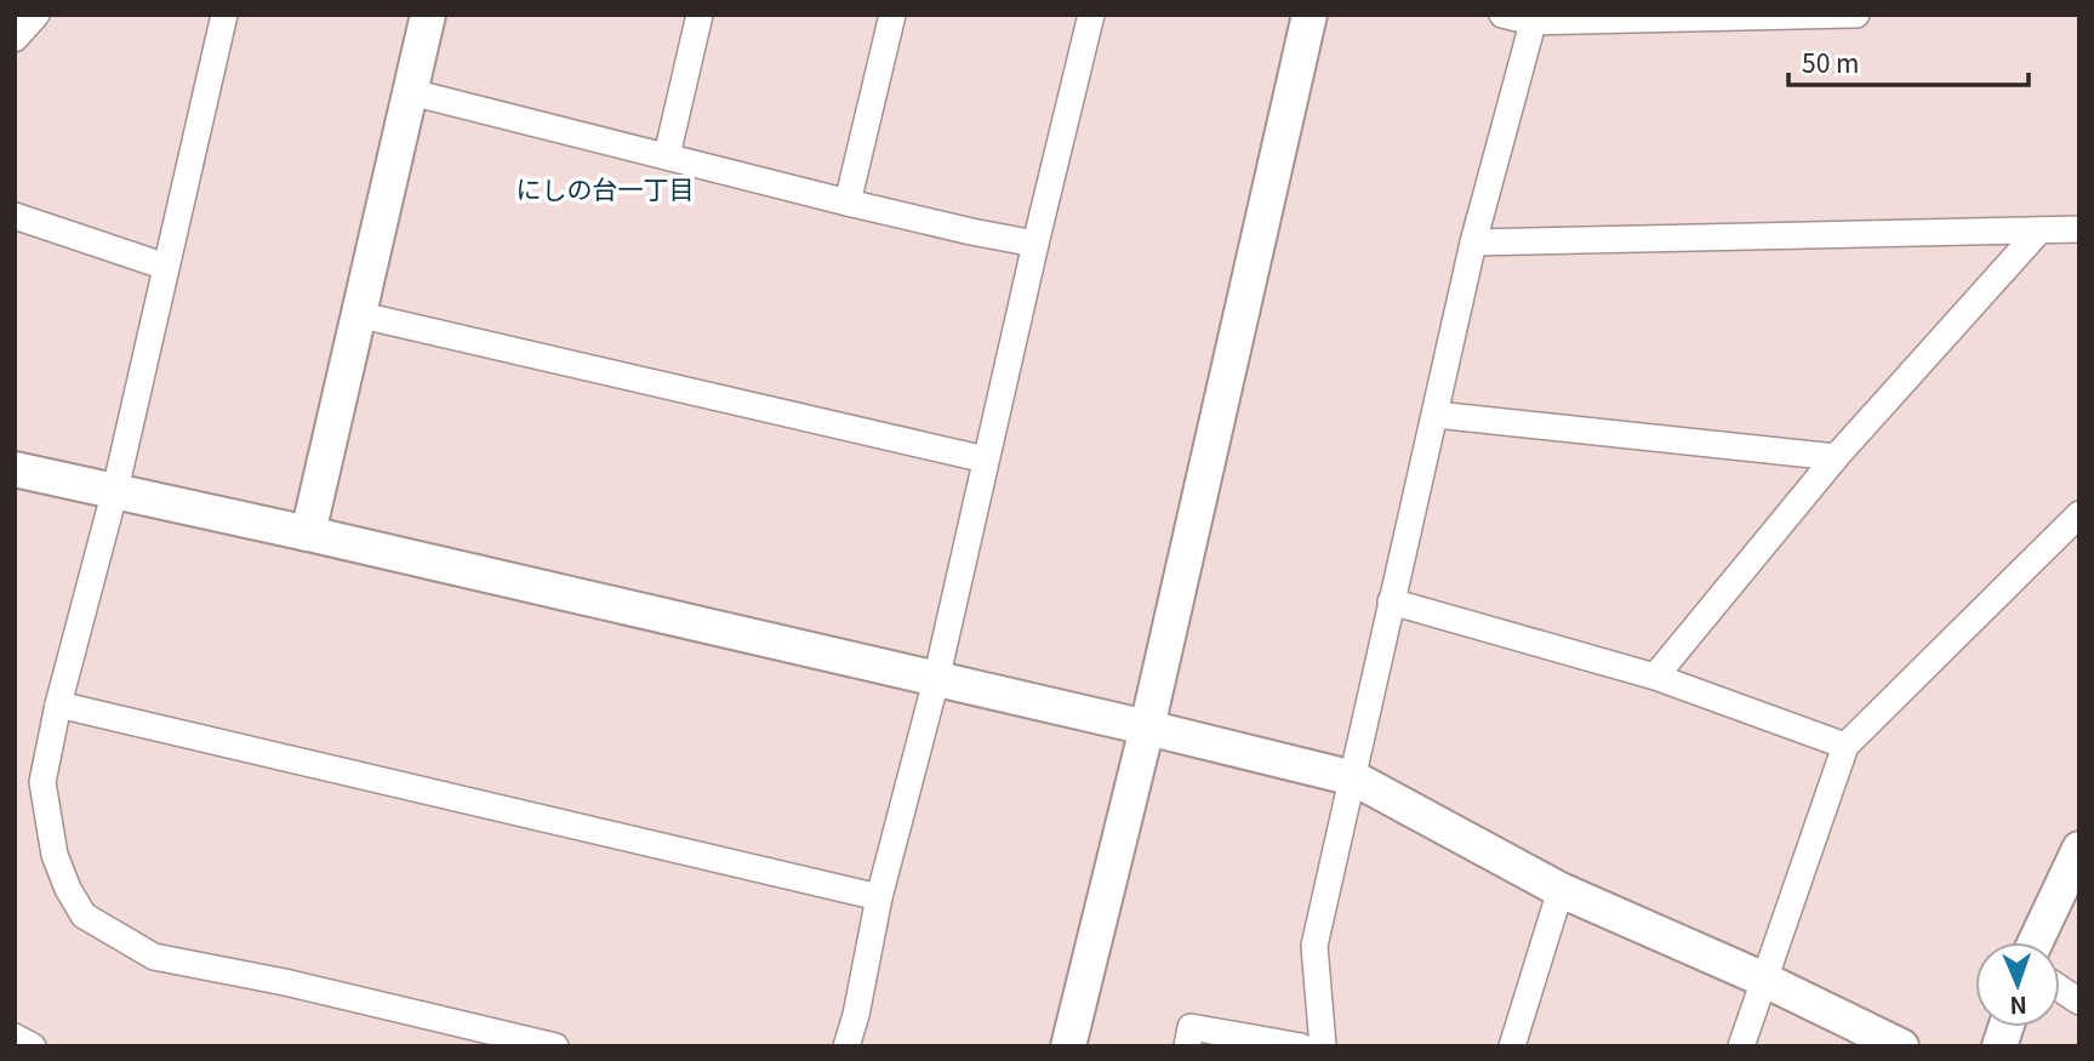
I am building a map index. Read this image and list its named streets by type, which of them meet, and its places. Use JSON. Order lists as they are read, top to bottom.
{
  "districts": ["にしの台一丁目"],
  "scale_bar": "50 m",
  "north": "bottom"
}
